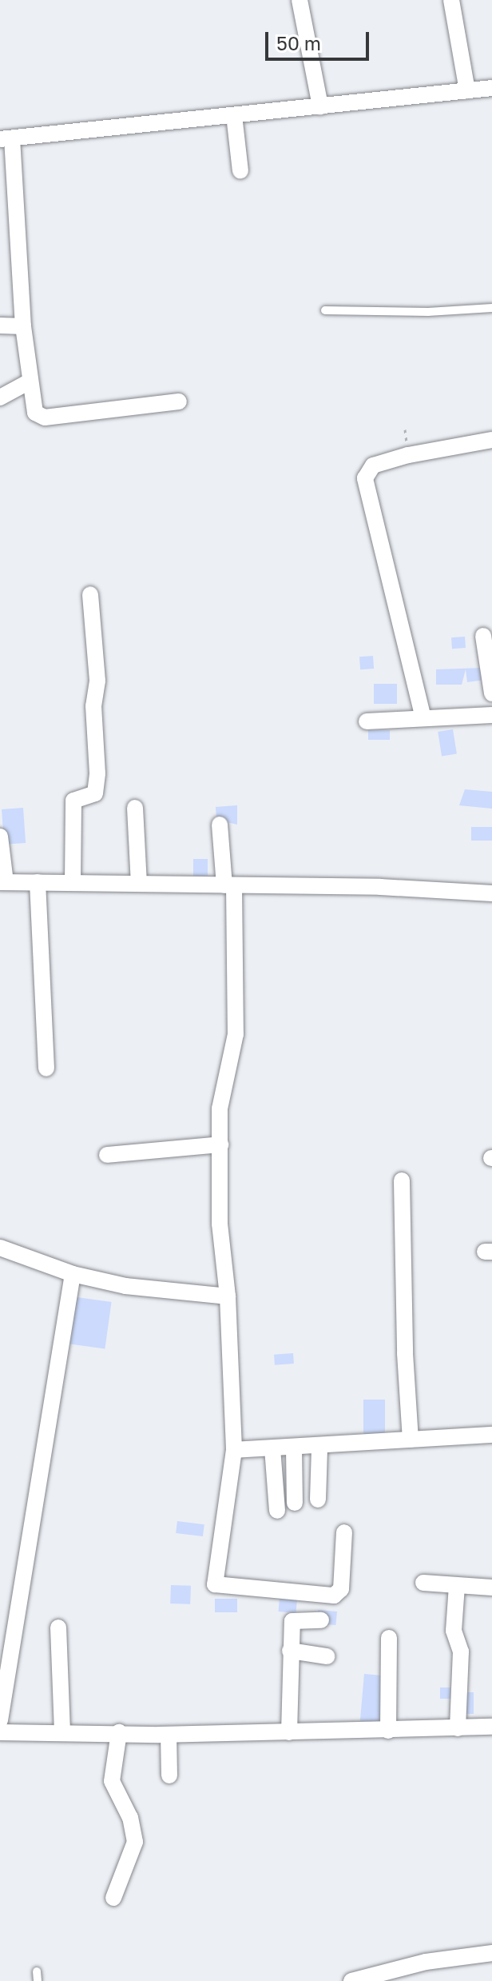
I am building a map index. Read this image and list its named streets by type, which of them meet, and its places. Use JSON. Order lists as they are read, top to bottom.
{
  "scale_bar": "50 m"
}
